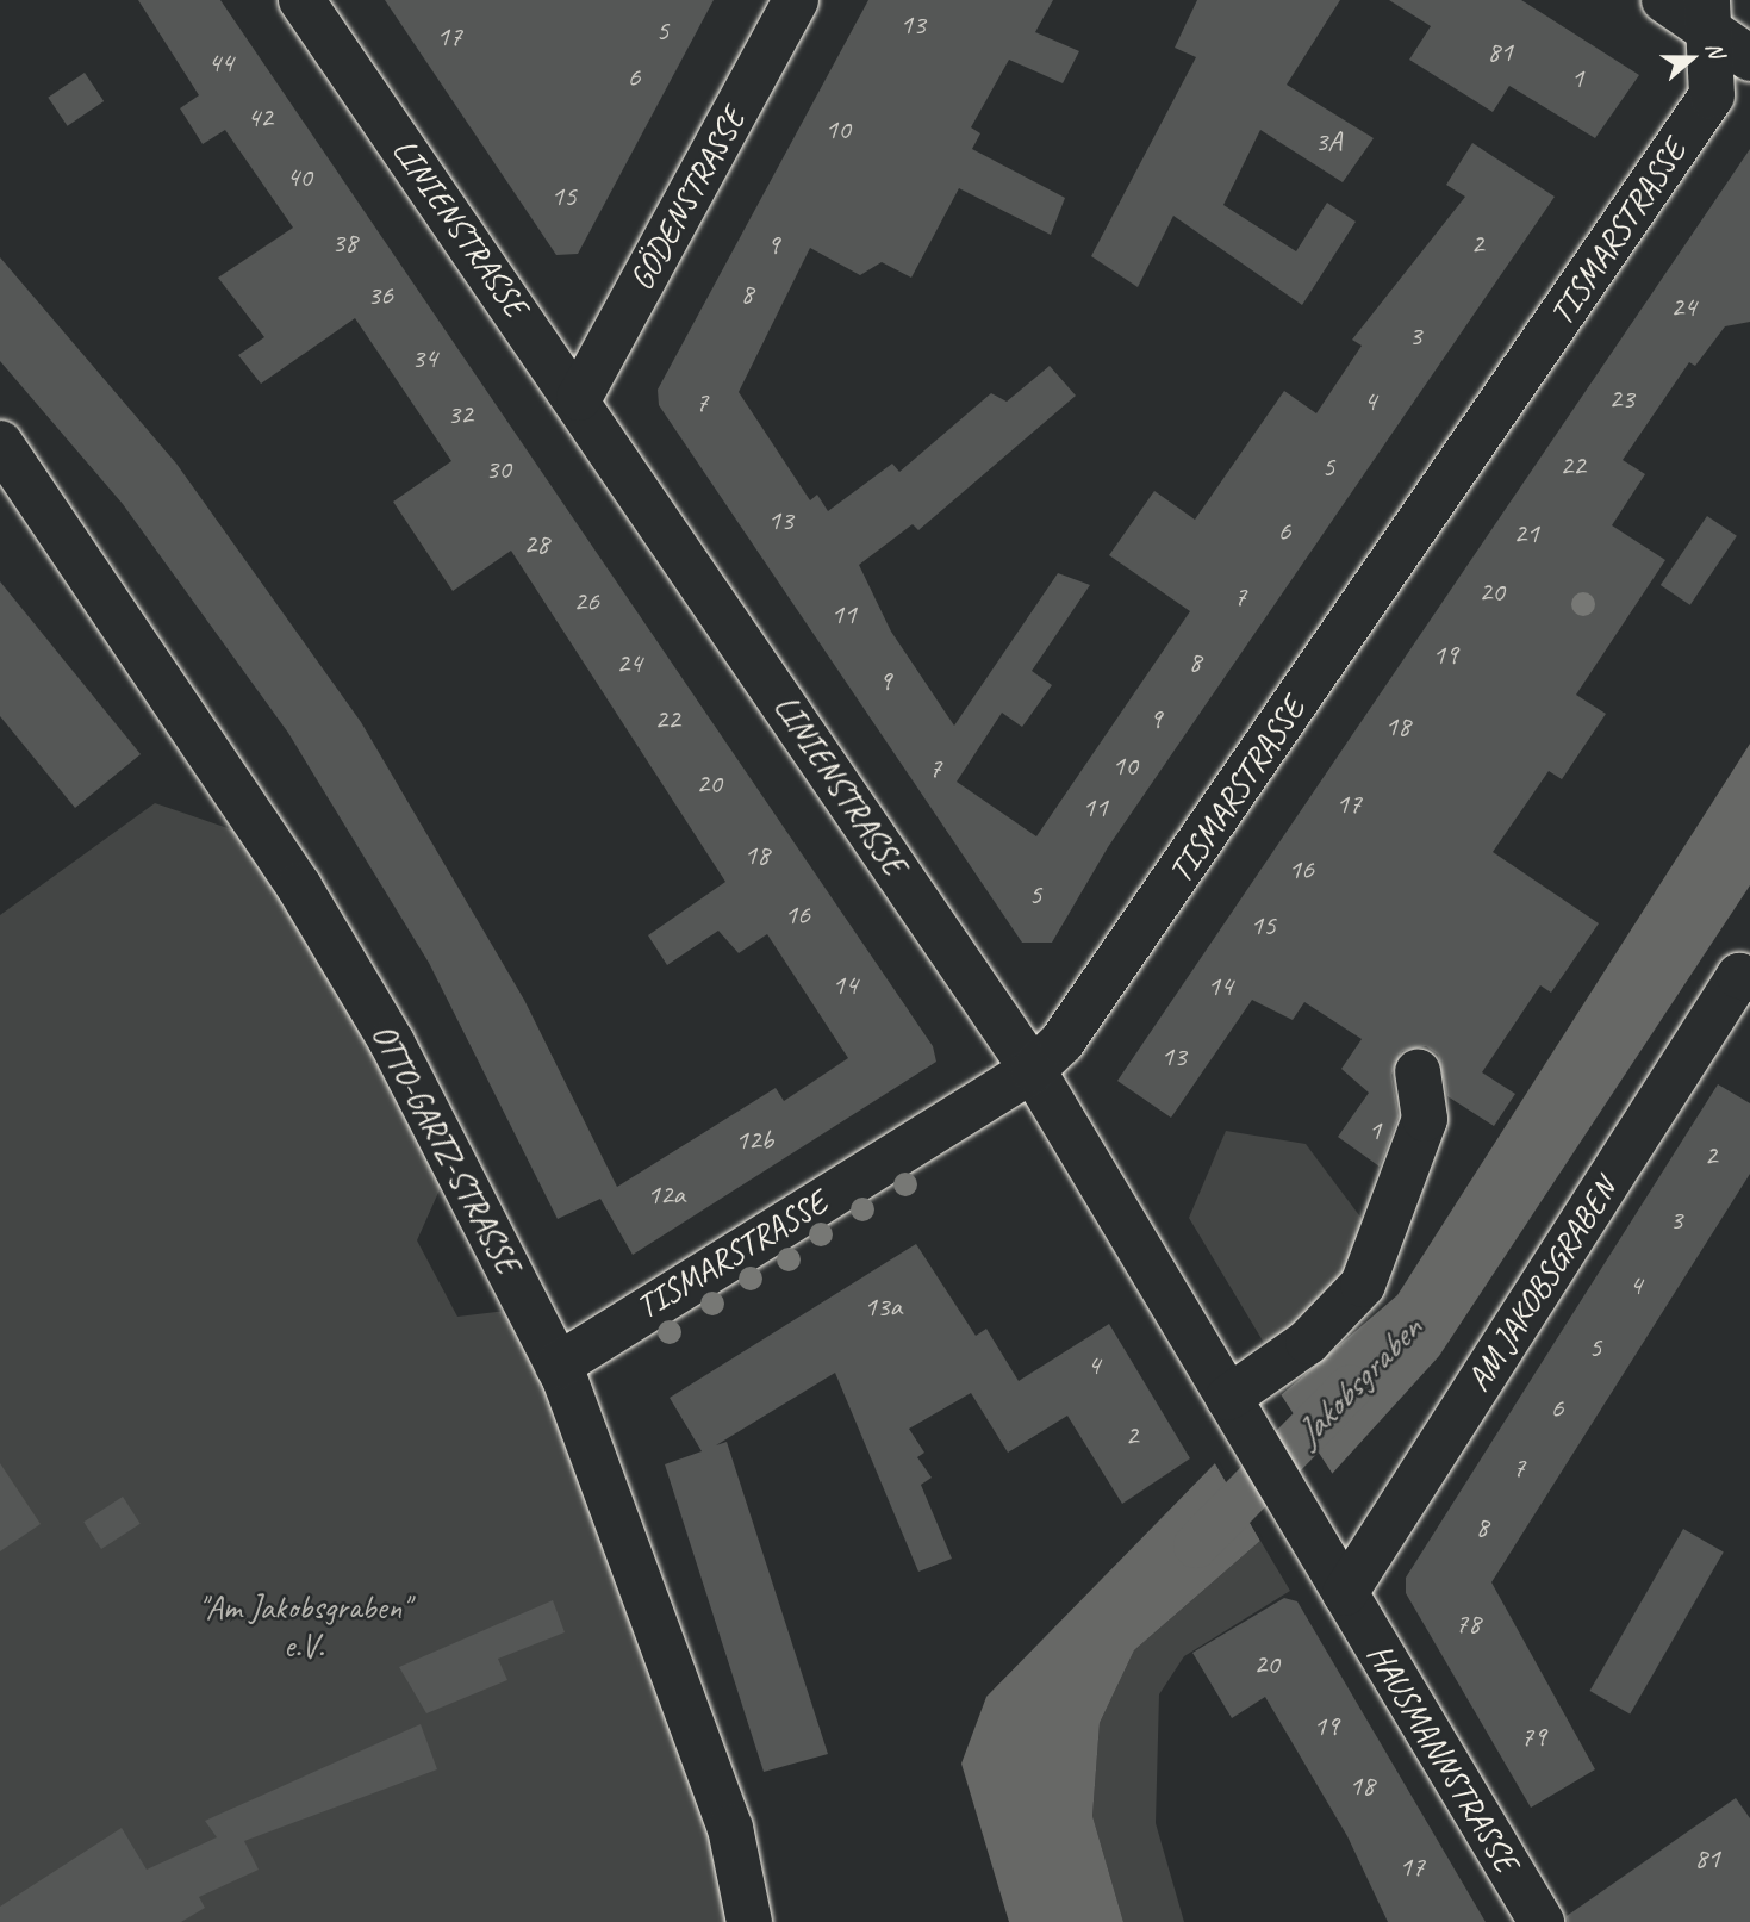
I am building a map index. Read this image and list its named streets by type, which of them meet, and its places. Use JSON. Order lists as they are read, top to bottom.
{
  "streets": {
    "street": [
      "GÖDENSTRASSE",
      "LINIENSTRASSE",
      "TISMARSTRASSE",
      "OTTO-GARTZ-STRASSE",
      "AM JAKOBSGRABEN",
      "HAUSMANNSTRASSE"
    ]
  },
  "crossings": [
    ["GÖDENSTRASSE", "LINIENSTRASSE"],
    ["LINIENSTRASSE", "TISMARSTRASSE"],
    ["LINIENSTRASSE", "AM JAKOBSGRABEN"],
    ["LINIENSTRASSE", "HAUSMANNSTRASSE"],
    ["TISMARSTRASSE", "OTTO-GARTZ-STRASSE"],
    ["AM JAKOBSGRABEN", "HAUSMANNSTRASSE"]
  ],
  "water": ["Jakobsgraben"],
  "parks": ["\"Am Jakobsgraben\" e.V."],
  "house_numbers": [
    "13",
    "5",
    "17",
    "81",
    "44",
    "6",
    "1",
    "42",
    "10",
    "3A",
    "40",
    "15",
    "38",
    "2",
    "9",
    "8",
    "36",
    "24",
    "3",
    "34",
    "23",
    "4",
    "7",
    "32",
    "22",
    "5",
    "30",
    "13",
    "6",
    "21",
    "28",
    "20",
    "7",
    "26",
    "11",
    "19",
    "8",
    "24",
    "9",
    "22",
    "9",
    "18",
    "10",
    "7",
    "20",
    "17",
    "11",
    "18",
    "16",
    "5",
    "16",
    "15",
    "14",
    "14",
    "13",
    "1",
    "12b",
    "2",
    "12a",
    "3",
    "4",
    "13a",
    "5",
    "4",
    "6",
    "2",
    "7",
    "8",
    "78",
    "20",
    "19",
    "79",
    "18",
    "81",
    "17"
  ],
  "north": "right"
}
